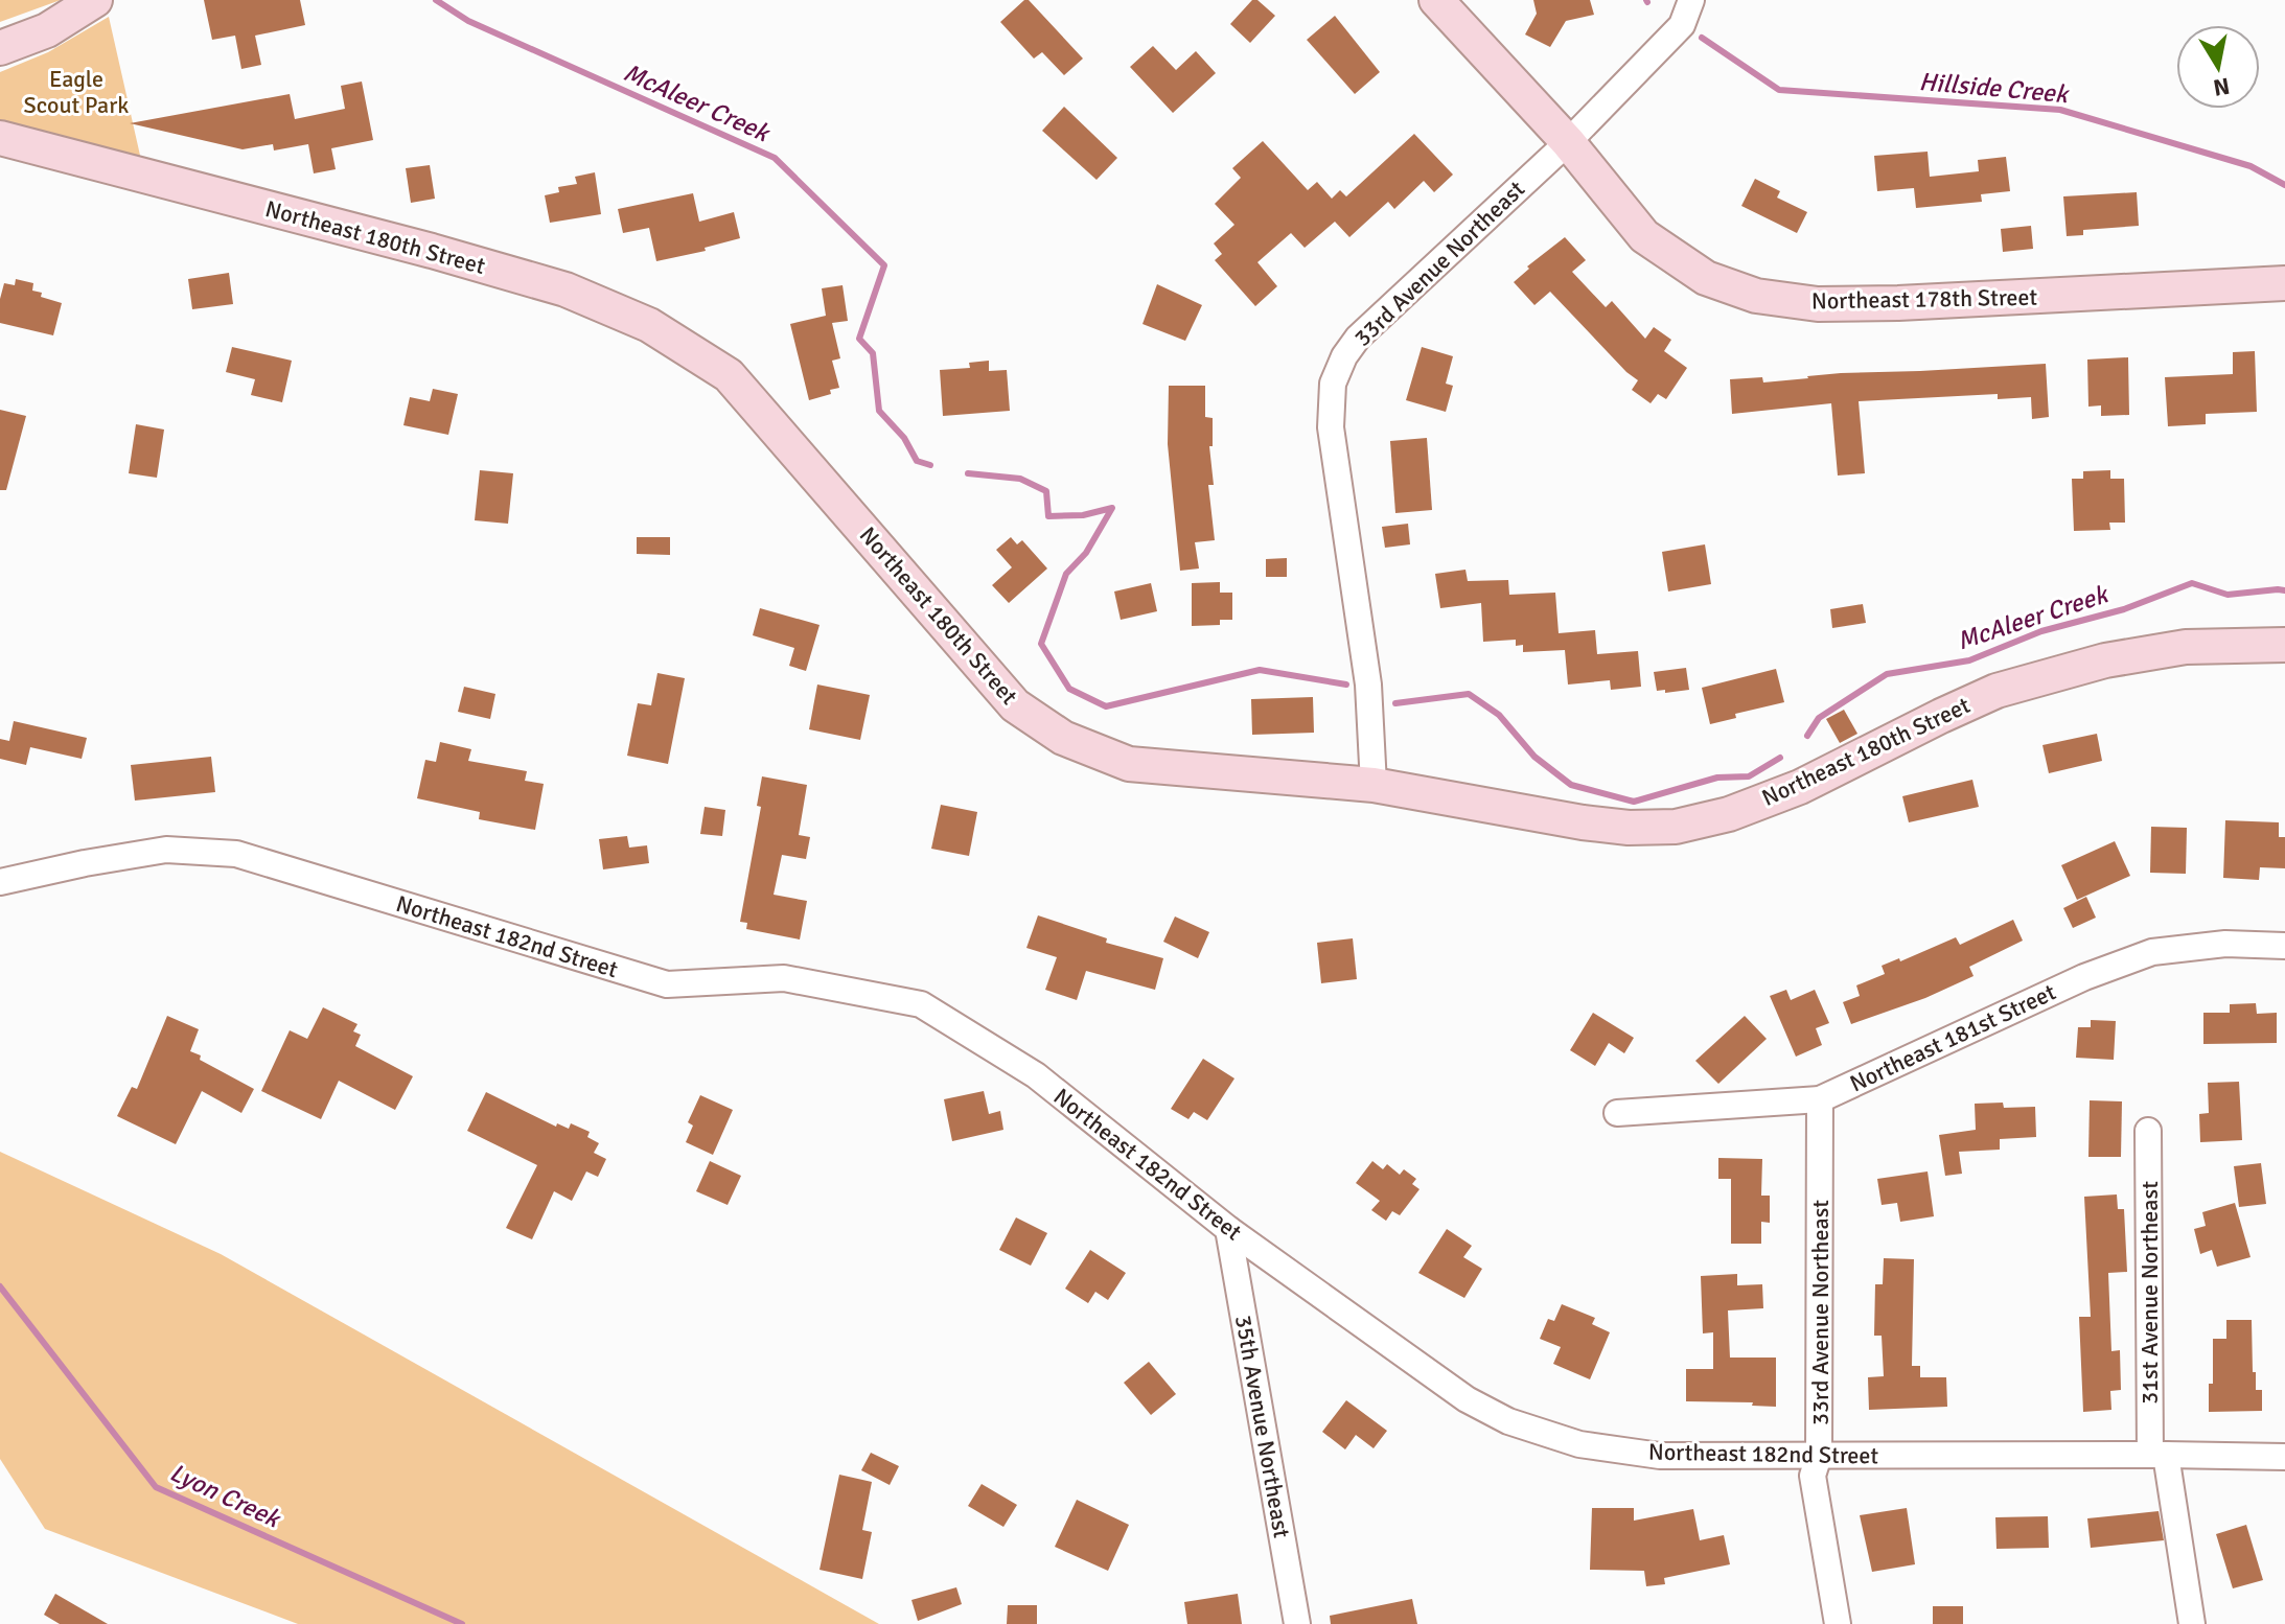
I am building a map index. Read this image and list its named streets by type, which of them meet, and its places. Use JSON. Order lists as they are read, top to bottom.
{
  "streets": {
    "street": [
      "Northeast 180th Street",
      "33rd Avenue Northeast",
      "Northeast 178th Street",
      "Northeast 182nd Street",
      "Northeast 181st Street",
      "31st Avenue Northeast",
      "35th Avenue Northeast"
    ]
  },
  "crossings": [
    ["Northeast 180th Street", "33rd Avenue Northeast"],
    ["33rd Avenue Northeast", "Northeast 178th Street"],
    ["33rd Avenue Northeast", "Northeast 182nd Street"],
    ["33rd Avenue Northeast", "Northeast 181st Street"],
    ["Northeast 182nd Street", "31st Avenue Northeast"],
    ["Northeast 182nd Street", "35th Avenue Northeast"]
  ],
  "water": ["Hillside Creek", "McAleer Creek", "Lyon Creek"],
  "parks": ["Eagle Scout Park"],
  "north": "bottom"
}
